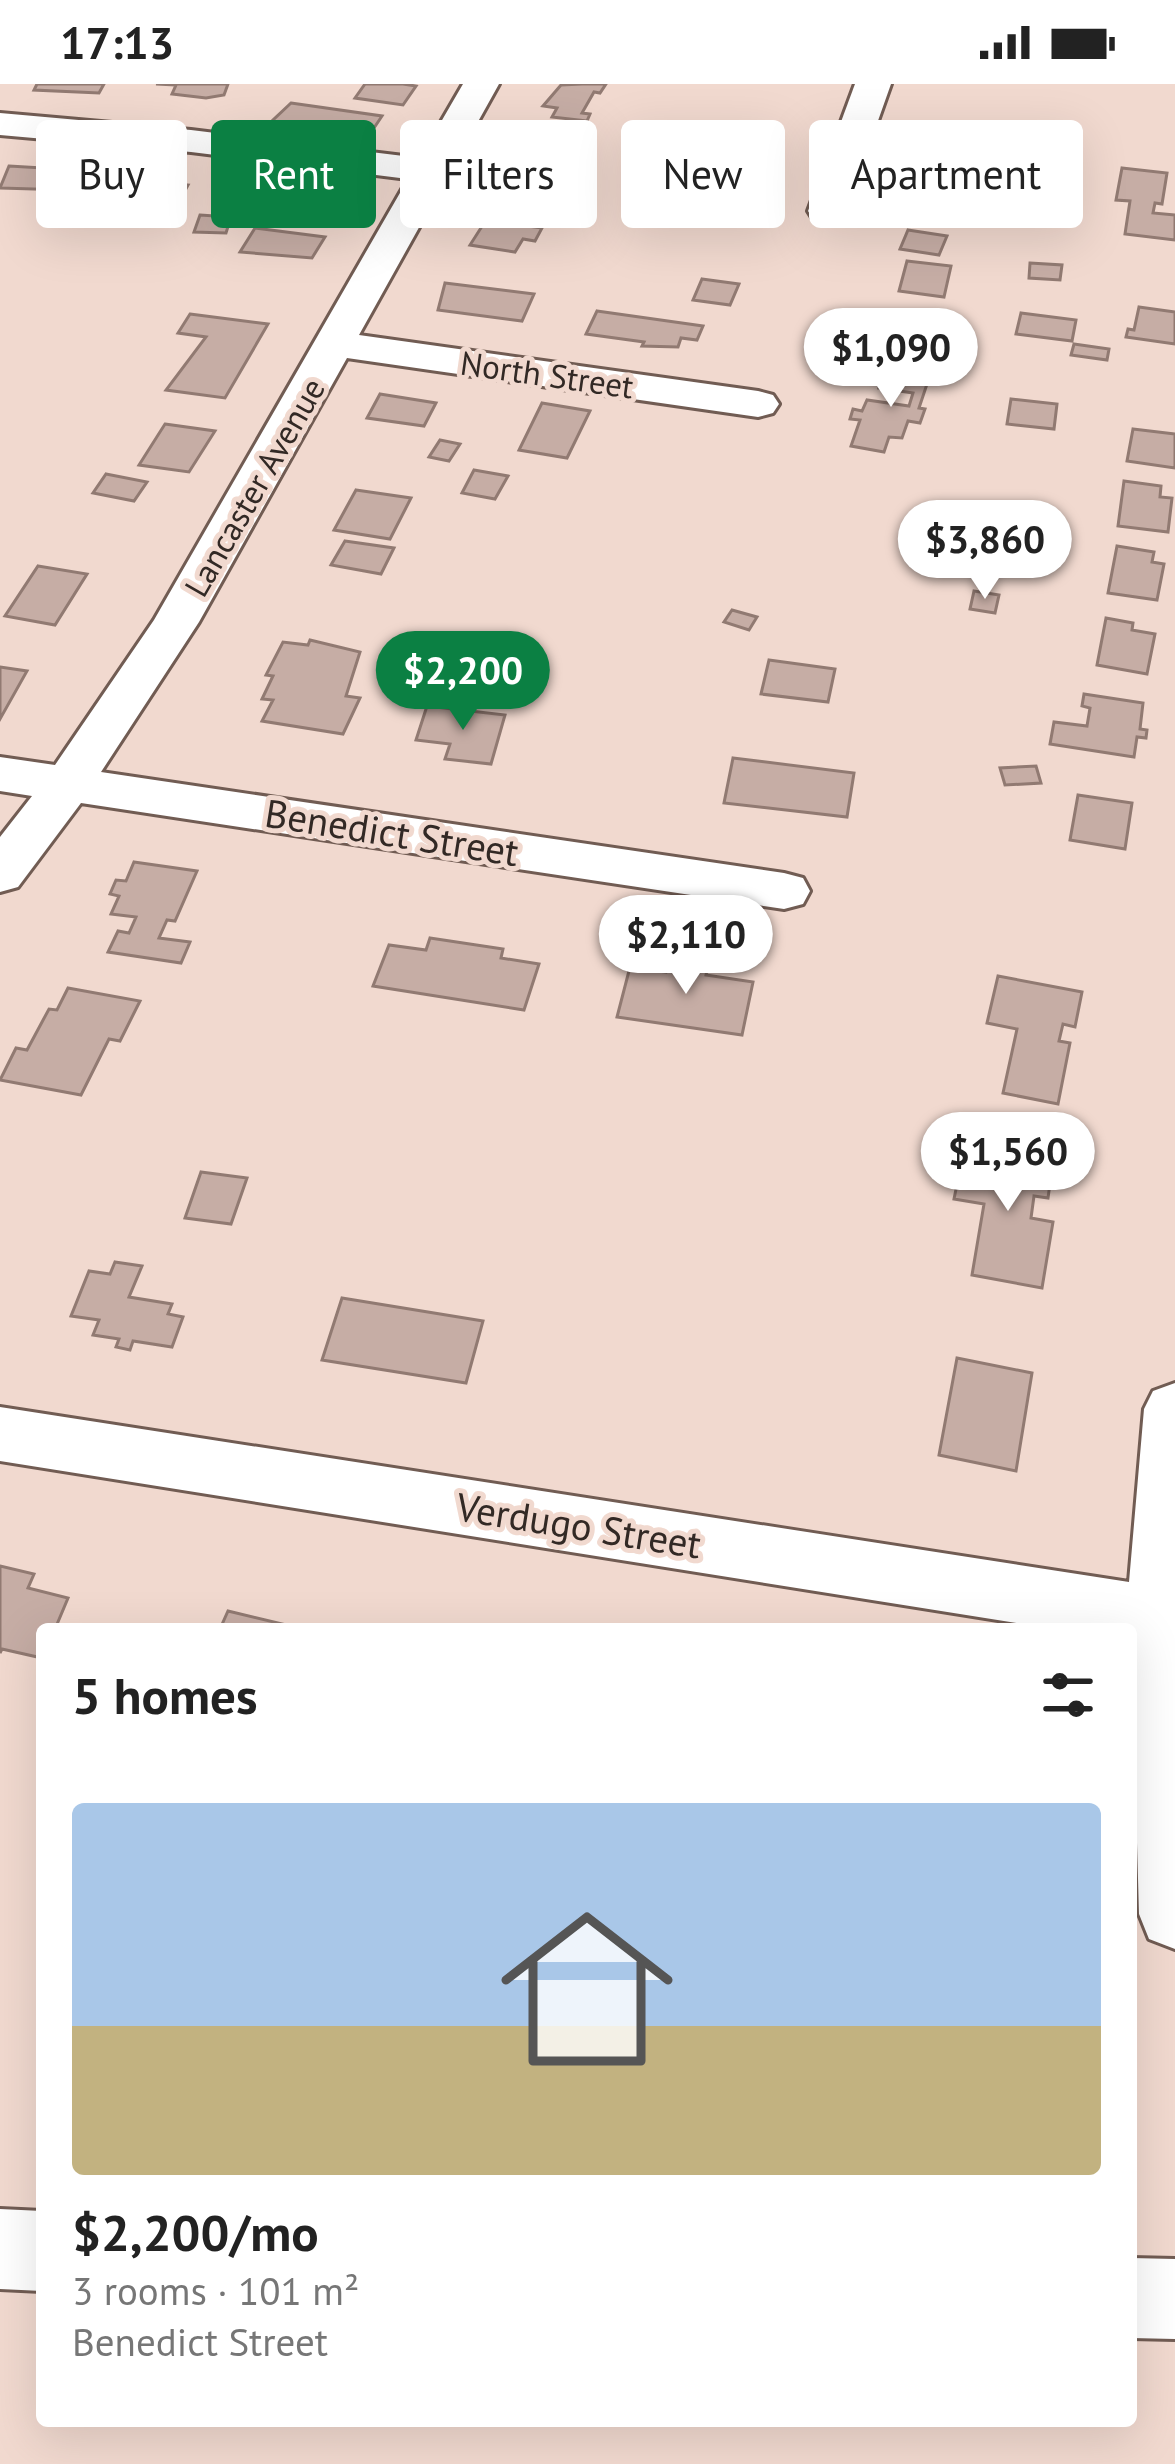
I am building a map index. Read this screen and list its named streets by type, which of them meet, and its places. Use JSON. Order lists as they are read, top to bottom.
{
  "streets": {
    "street": [
      "North Street",
      "Lancaster Avenue",
      "Benedict Street",
      "Verdugo Street"
    ]
  },
  "crossings": [
    ["North Street", "Lancaster Avenue"],
    ["Lancaster Avenue", "Benedict Street"]
  ],
  "page": {
    "status": "17:13",
    "chip": [
      "Buy",
      "Rent",
      "Filters",
      "New",
      "Apartment"
    ],
    "price": [
      "$1,090",
      "$3,860",
      "$2,200",
      "$2,110",
      "$1,560"
    ],
    "heading": "5 homes",
    "list": [
      {
        "name": "$2,200/mo",
        "note": "3 rooms · 101 m² · Benedict Street"
      }
    ]
  }
}
